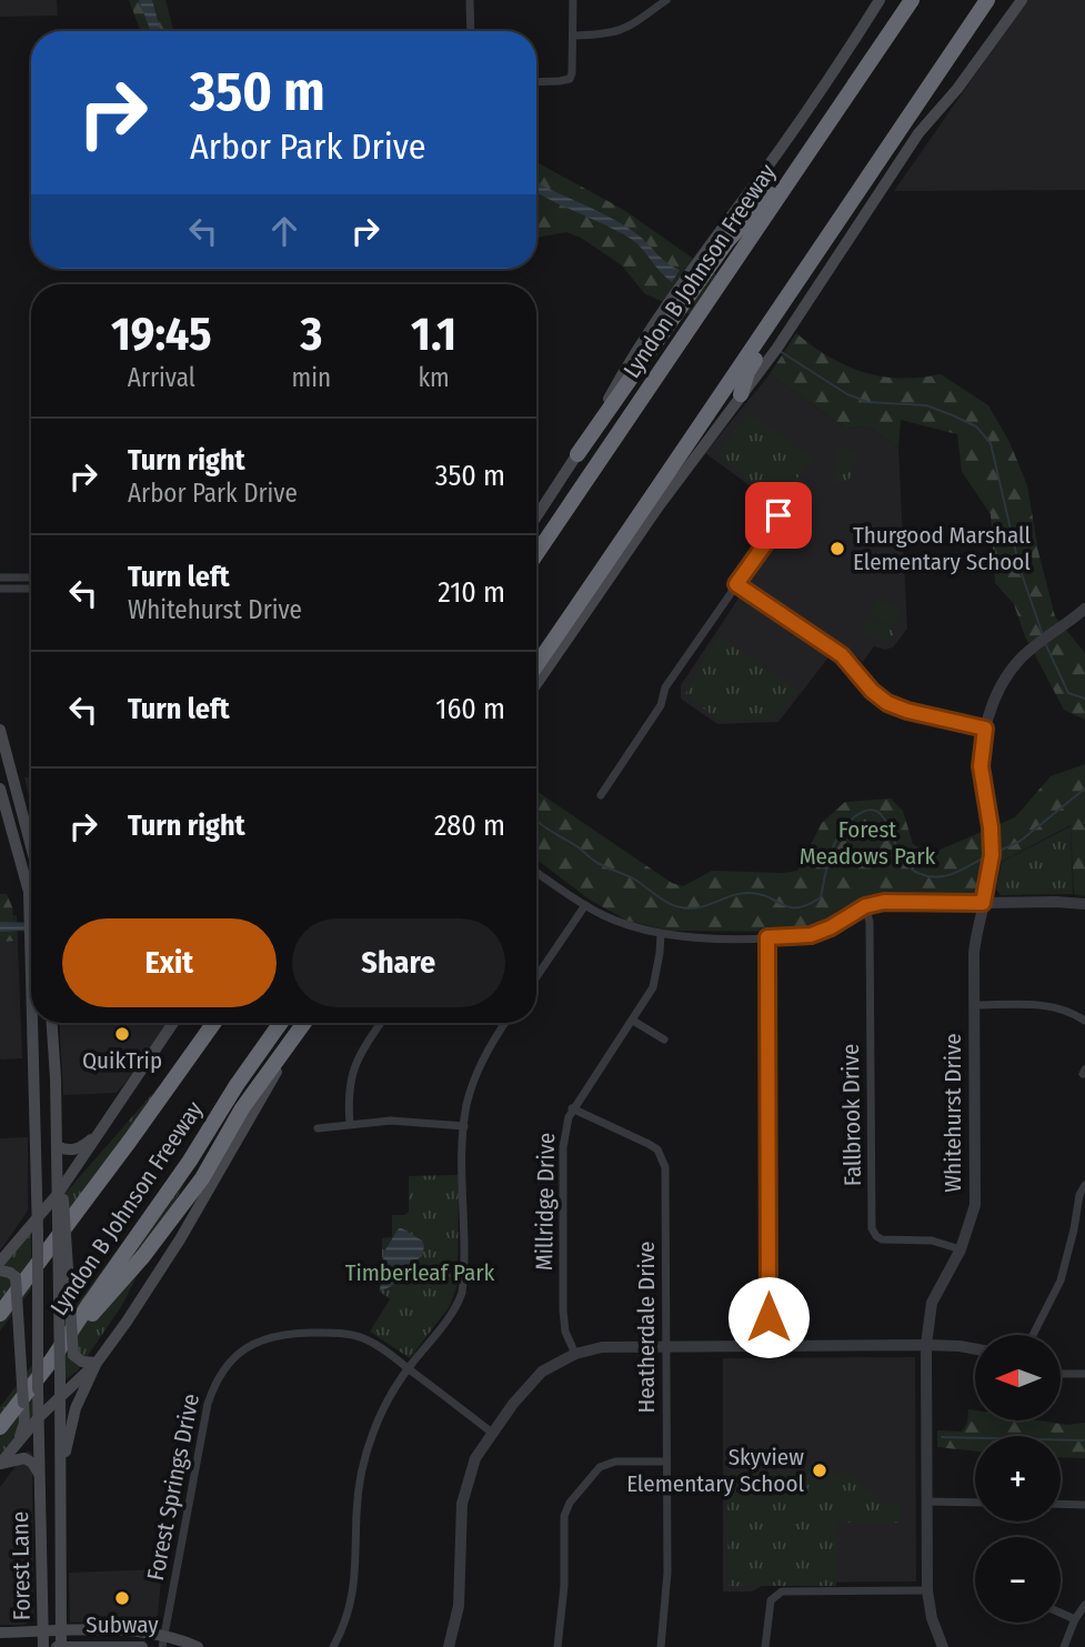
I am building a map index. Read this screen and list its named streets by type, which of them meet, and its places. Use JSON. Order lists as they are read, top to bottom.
{
  "streets": {
    "highway": ["Lyndon B Johnson Freeway"],
    "main road": ["Forest Lane"],
    "street": [
      "Whitehurst Drive",
      "Fallbrook Drive",
      "Millridge Drive",
      "Heatherdale Drive",
      "Forest Springs Drive"
    ]
  },
  "crossings": [
    ["Lyndon B Johnson Freeway", "Forest Lane"],
    ["Whitehurst Drive", "Fallbrook Drive"],
    ["Millridge Drive", "Heatherdale Drive"]
  ],
  "parks": ["Forest Meadows Park", "Timberleaf Park"],
  "places": [
    "Thurgood Marshall Elementary School",
    "QuikTrip",
    "Skyview Elementary School",
    "Subway"
  ],
  "north": "left",
  "page": {
    "turn": ["350 m", "Arbor Park Drive"],
    "eta": [
      "19:45",
      "Arrival",
      "3",
      "min",
      "1.1",
      "km"
    ],
    "list": [
      {
        "name": "Turn right",
        "note": "Arbor Park Drive",
        "value": "350 m"
      },
      {
        "name": "Turn left",
        "note": "Whitehurst Drive",
        "value": "210 m"
      },
      {
        "name": "Turn left",
        "value": "160 m"
      },
      {
        "name": "Turn right",
        "value": "280 m"
      }
    ],
    "buttons": ["Exit", "Share"],
    "map_buttons": ["+", "−"]
  }
}
